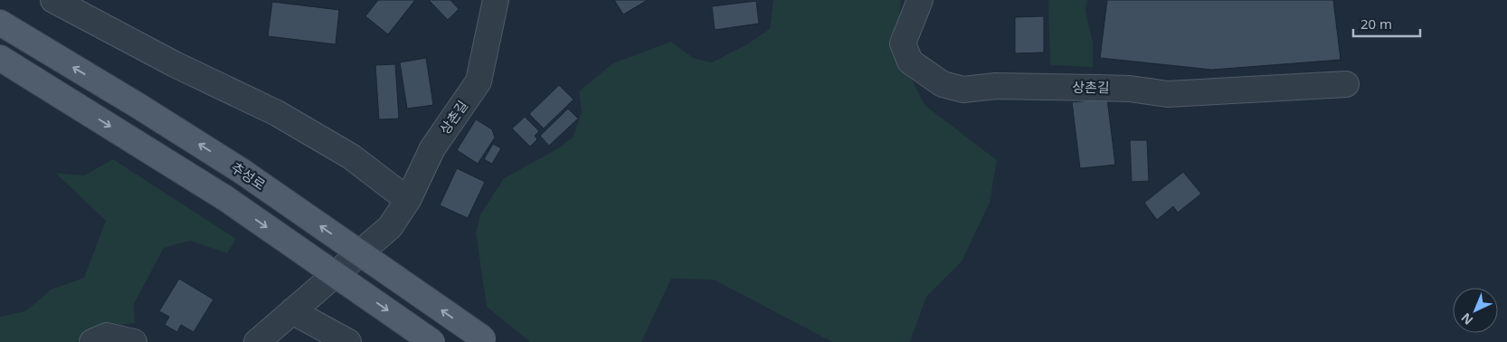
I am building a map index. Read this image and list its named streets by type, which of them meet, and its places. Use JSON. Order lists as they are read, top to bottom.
{
  "streets": {
    "main road": ["추성로"],
    "street": ["상촌길"]
  },
  "scale_bar": "20 m",
  "north": "bottom left"
}
